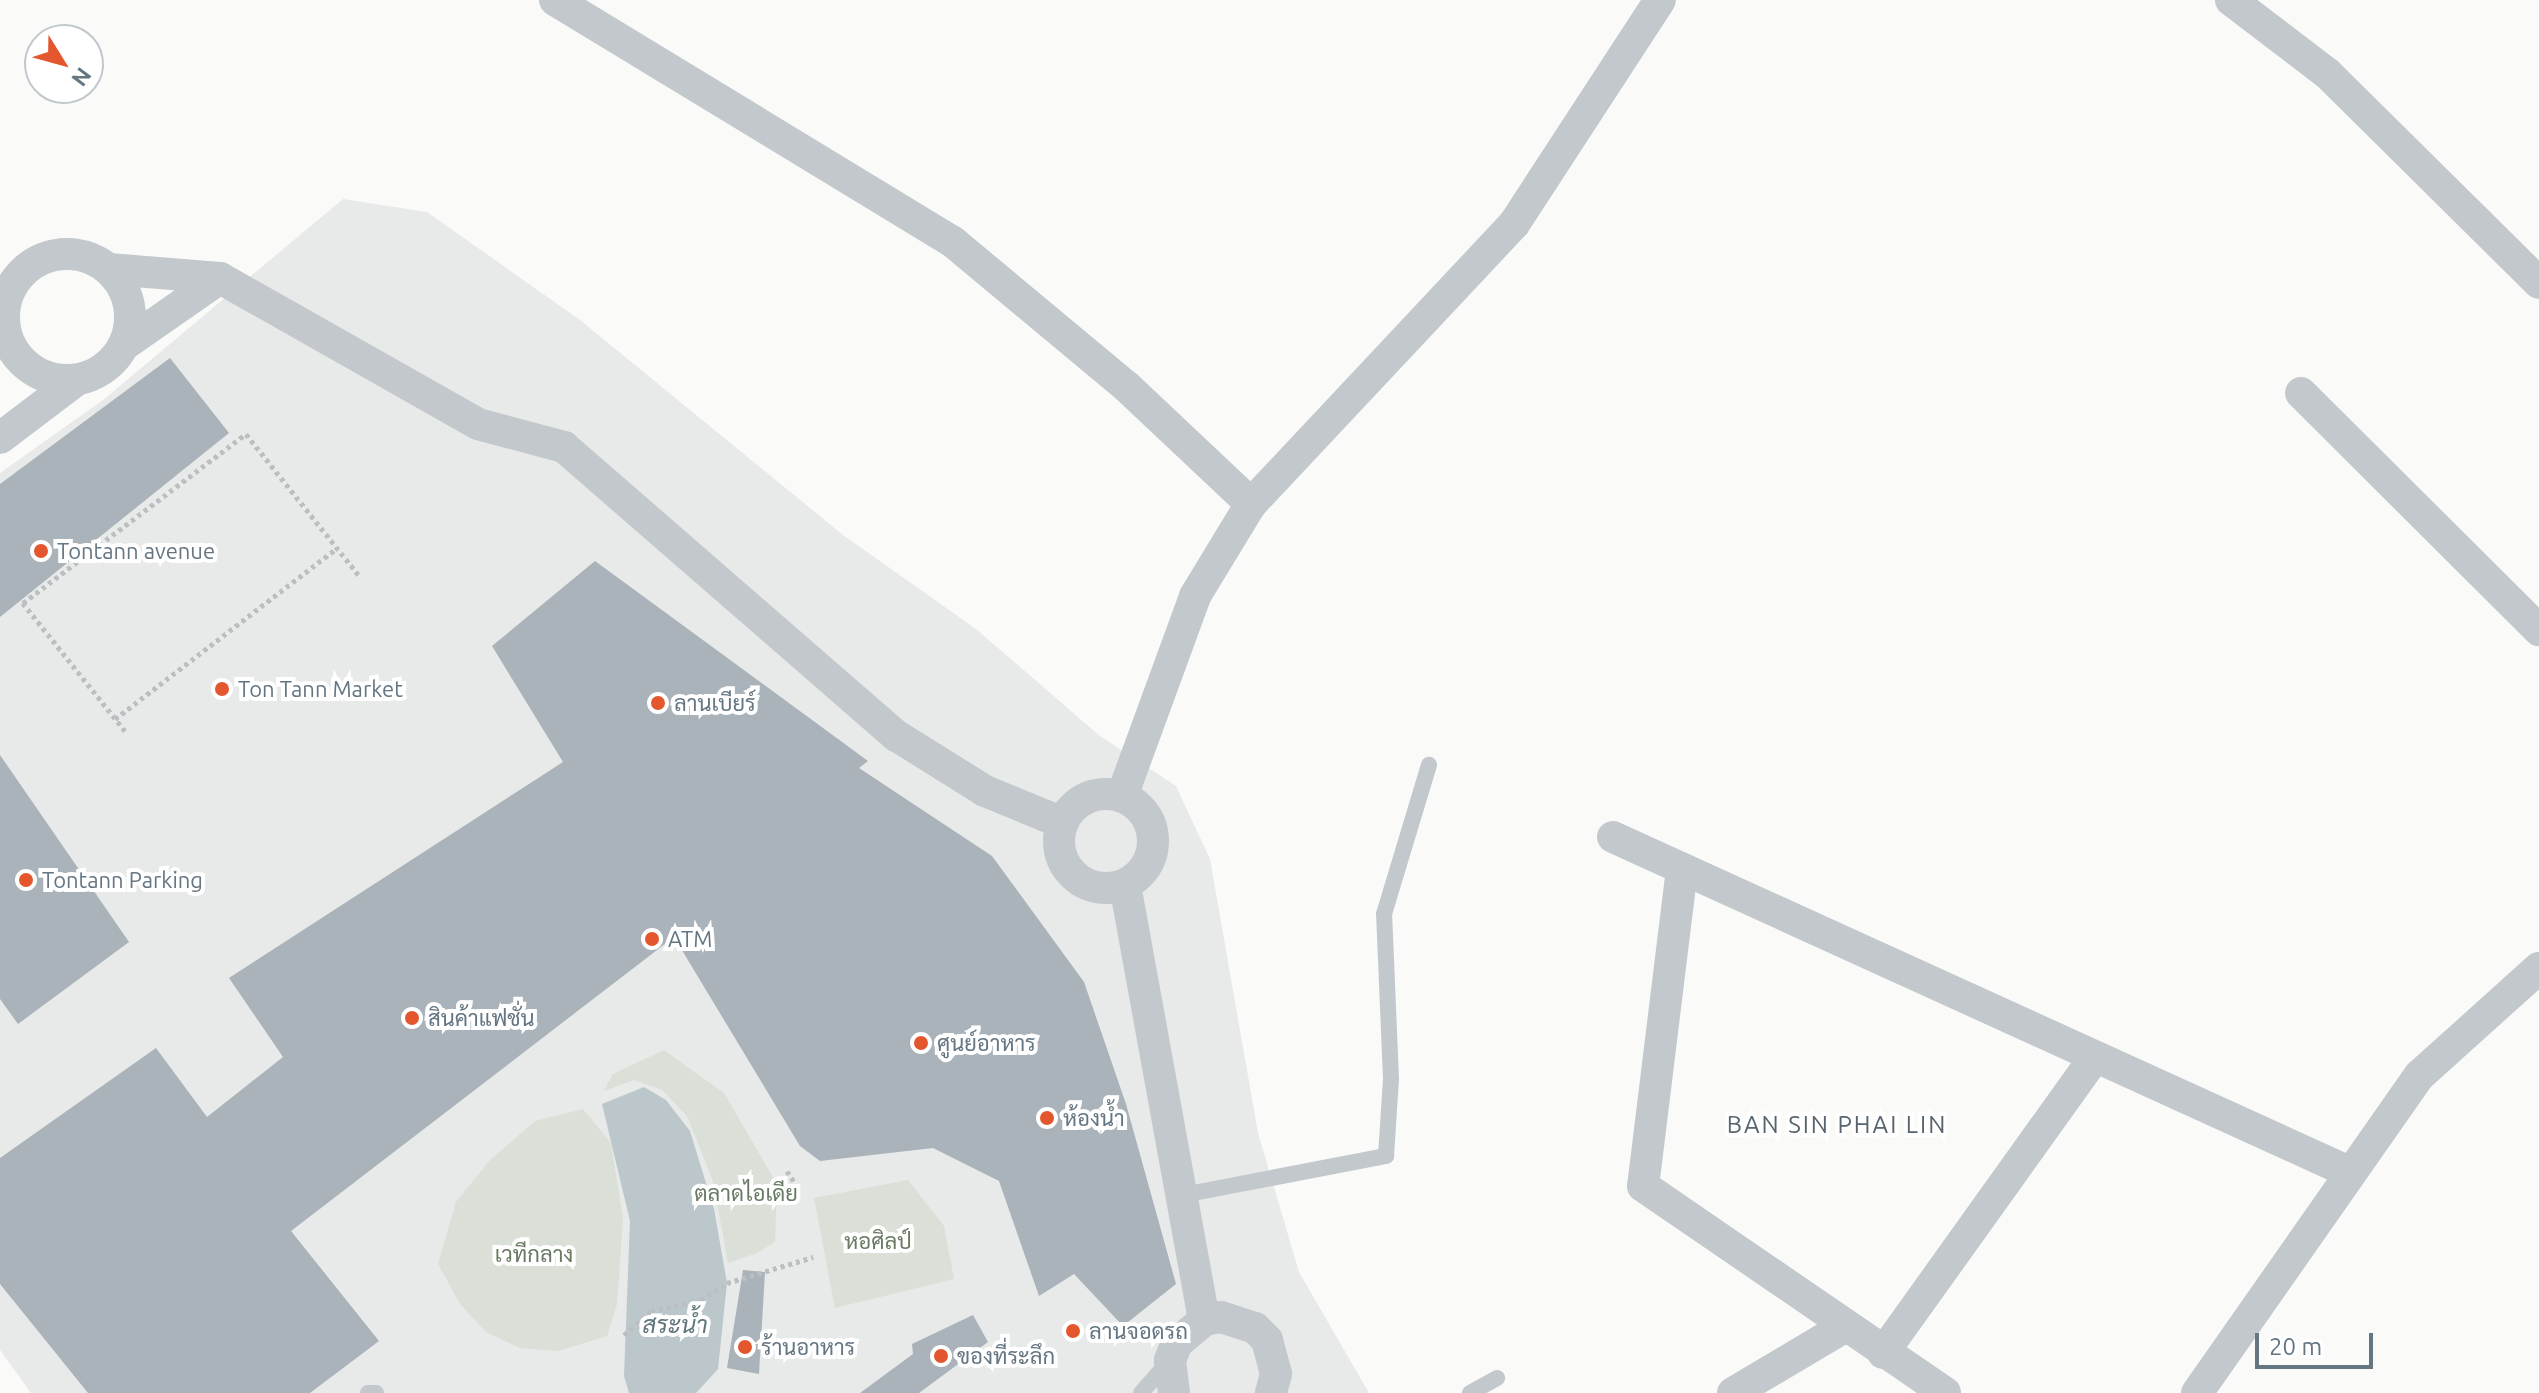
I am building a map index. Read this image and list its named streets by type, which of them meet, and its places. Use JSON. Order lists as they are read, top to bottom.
{
  "districts": ["BAN SIN PHAI LIN"],
  "water": ["สระน้ำ"],
  "parks": ["ตลาดไอเดีย", "หอศิลป์", "เวทีกลาง"],
  "places": [
    "Tontann avenue",
    "Ton Tann Market",
    "ลานเบียร์",
    "Tontann Parking",
    "ATM",
    "สินค้าแฟชั่น",
    "ศูนย์อาหาร",
    "ห้องน้ำ",
    "ลานจอดรถ",
    "ร้านอาหาร",
    "ของที่ระลึก"
  ],
  "scale_bar": "20 m",
  "north": "bottom right"
}
